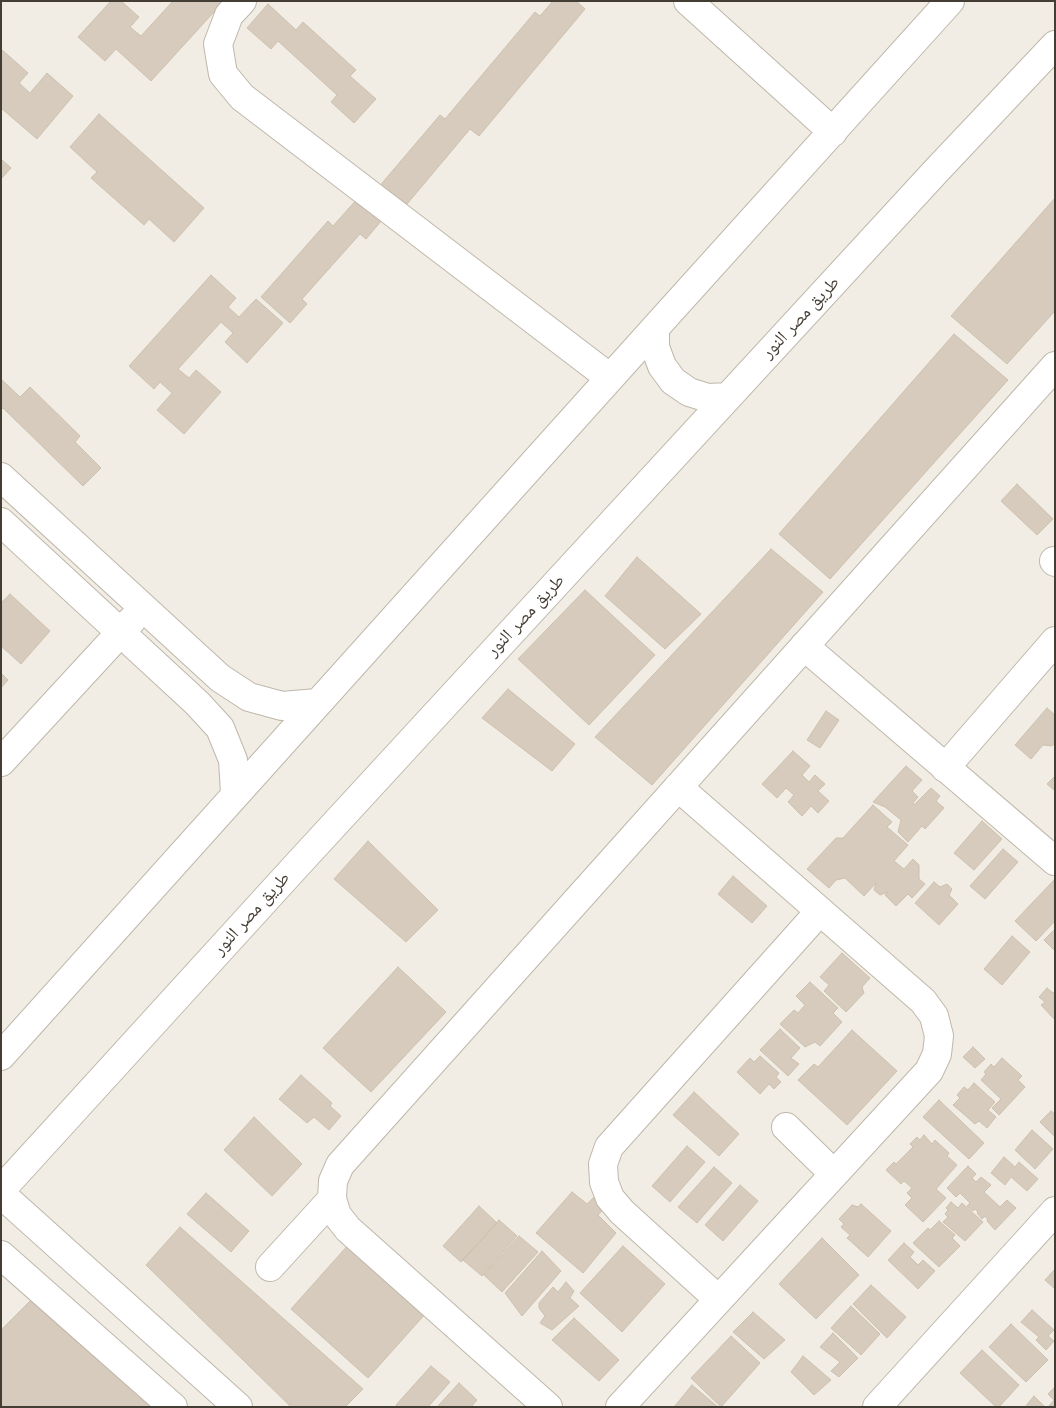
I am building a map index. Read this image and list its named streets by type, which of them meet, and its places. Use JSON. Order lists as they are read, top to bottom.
{
  "streets": {
    "street": ["طريق مصر النور"]
  }
}
